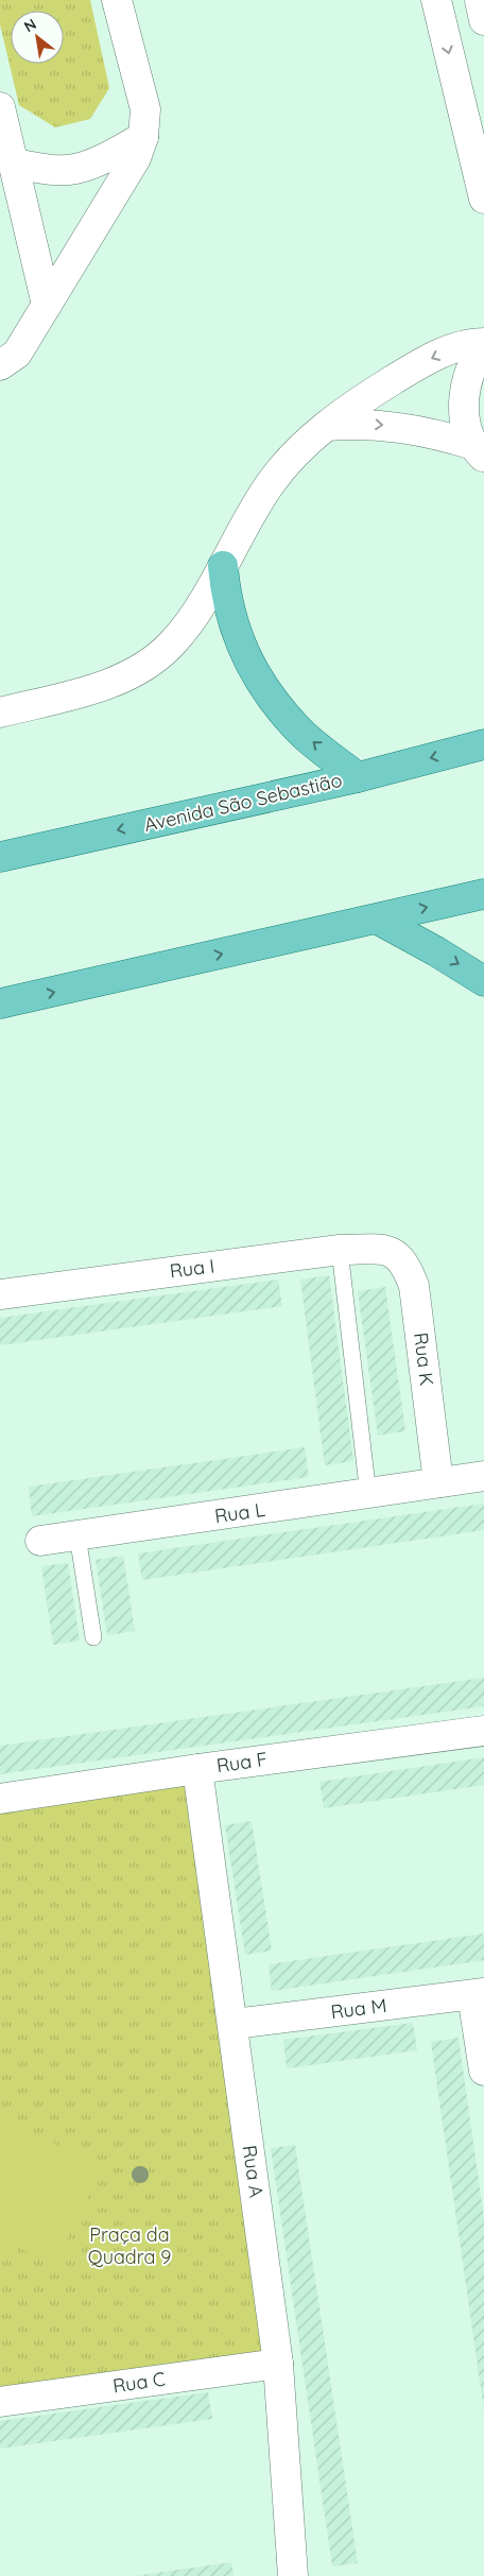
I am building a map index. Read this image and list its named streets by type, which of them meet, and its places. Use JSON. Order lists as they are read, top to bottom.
{
  "streets": {
    "main road": ["Avenida São Sebastião"],
    "street": [
      "Rua I",
      "Rua K",
      "Rua L",
      "Rua F",
      "Rua M",
      "Rua A",
      "Rua C"
    ]
  },
  "crossings": [
    ["Rua I", "Rua K"],
    ["Rua K", "Rua L"],
    ["Rua F", "Rua A"],
    ["Rua M", "Rua A"],
    ["Rua A", "Rua C"]
  ],
  "parks": ["Praça da Quadra 9"],
  "north": "top left"
}
